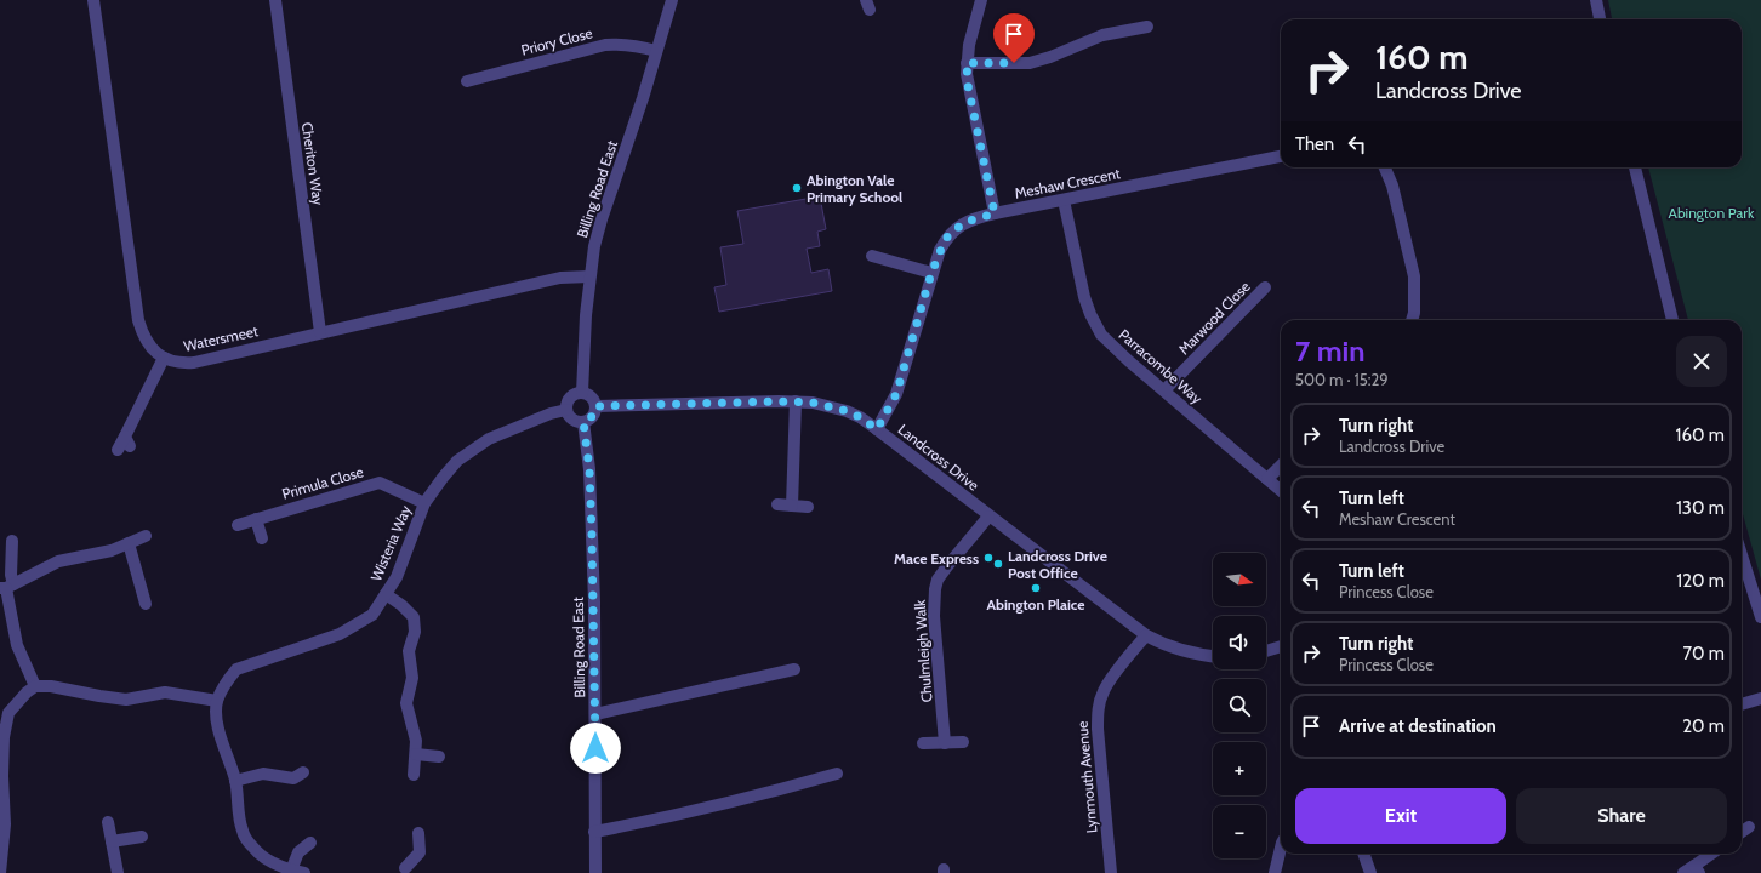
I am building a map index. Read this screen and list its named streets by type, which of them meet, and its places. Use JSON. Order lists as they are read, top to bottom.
{
  "streets": {
    "street": [
      "Priory Close",
      "Cheriton Way",
      "Meshaw Crescent",
      "Billing Road East",
      "Marwood Close",
      "Watersmeet",
      "Parracombe Way",
      "Landcross Drive",
      "Primula Close",
      "Wisteria Way",
      "Chulmleigh Walk",
      "Lynmouth Avenue"
    ]
  },
  "crossings": [
    ["Priory Close", "Billing Road East"],
    ["Cheriton Way", "Watersmeet"],
    ["Meshaw Crescent", "Parracombe Way"],
    ["Meshaw Crescent", "Landcross Drive"],
    ["Billing Road East", "Watersmeet"],
    ["Billing Road East", "Landcross Drive"],
    ["Billing Road East", "Wisteria Way"],
    ["Marwood Close", "Parracombe Way"],
    ["Landcross Drive", "Wisteria Way"],
    ["Landcross Drive", "Chulmleigh Walk"],
    ["Landcross Drive", "Lynmouth Avenue"],
    ["Primula Close", "Wisteria Way"]
  ],
  "parks": ["Abington Park"],
  "places": [
    "Abington Vale Primary School",
    "Mace Express",
    "Landcross Drive Post Office",
    "Abington Plaice"
  ],
  "north": "right",
  "page": {
    "turn": ["160 m", "Landcross Drive"],
    "then": "Then",
    "heading": ["7 min", "500 m · 15:29"],
    "list": [
      {
        "name": "Turn right",
        "note": "Landcross Drive",
        "value": "160 m"
      },
      {
        "name": "Turn left",
        "note": "Meshaw Crescent",
        "value": "130 m"
      },
      {
        "name": "Turn left",
        "note": "Princess Close",
        "value": "120 m"
      },
      {
        "name": "Turn right",
        "note": "Princess Close",
        "value": "70 m"
      },
      {
        "name": "Arrive at destination",
        "value": "20 m"
      }
    ],
    "map_buttons": ["+", "−"],
    "buttons": ["Exit", "Share"]
  }
}
